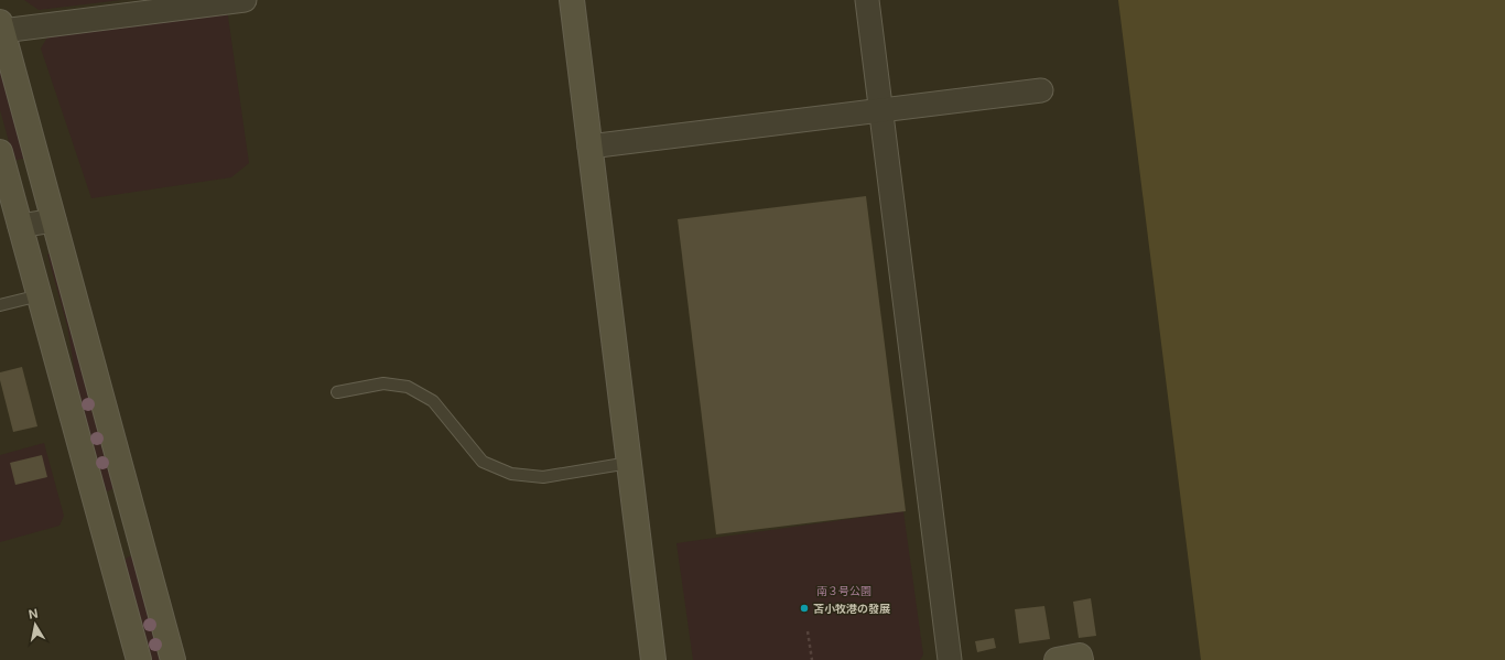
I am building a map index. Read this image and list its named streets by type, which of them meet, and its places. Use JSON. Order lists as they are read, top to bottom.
{
  "parks": ["南３号公園"],
  "places": ["苫小牧港の發展"],
  "north": "top"
}
